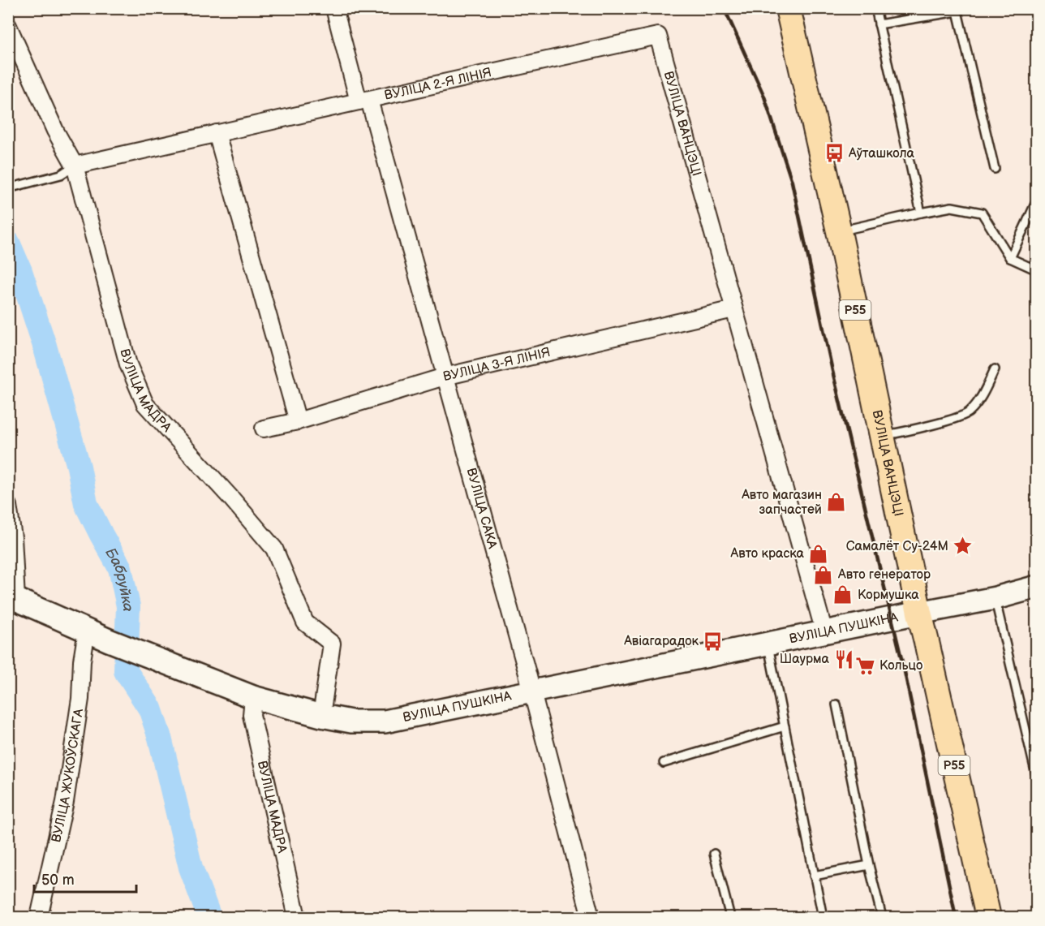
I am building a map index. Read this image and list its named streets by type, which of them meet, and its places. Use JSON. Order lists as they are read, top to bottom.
{
  "streets": {
    "main road": ["ВУЛІЦА ВАНЦЭЦІ", "Р55", "ВУЛІЦА ПУШКІНА"],
    "street": [
      "ВУЛІЦА 2-Я ЛІНІЯ",
      "ВУЛІЦА 3-Я ЛІНІЯ",
      "ВУЛІЦА МАДРА",
      "ВУЛІЦА САКА",
      "ВУЛІЦА ЖУКОЎСКАГА"
    ]
  },
  "crossings": [
    ["ВУЛІЦА 2-Я ЛІНІЯ", "ВУЛІЦА ВАНЦЭЦІ"],
    ["ВУЛІЦА 2-Я ЛІНІЯ", "ВУЛІЦА МАДРА"],
    ["ВУЛІЦА 2-Я ЛІНІЯ", "ВУЛІЦА САКА"],
    ["ВУЛІЦА ВАНЦЭЦІ", "ВУЛІЦА 3-Я ЛІНІЯ"],
    ["ВУЛІЦА ВАНЦЭЦІ", "ВУЛІЦА ПУШКІНА"],
    ["ВУЛІЦА 3-Я ЛІНІЯ", "ВУЛІЦА САКА"],
    ["ВУЛІЦА МАДРА", "ВУЛІЦА ПУШКІНА"],
    ["ВУЛІЦА САКА", "ВУЛІЦА ПУШКІНА"],
    ["ВУЛІЦА ПУШКІНА", "ВУЛІЦА ЖУКОЎСКАГА"]
  ],
  "water": ["Бабруйка"],
  "places": {
    "bus stop": ["Аўташкола", "Авіагарадок"],
    "shop": [
      "Авто магазин запчастей",
      "Авто краска",
      "Авто генератор",
      "Кормушка"
    ],
    "place": ["Самалёт Су-24М"],
    "restaurant": ["Шаурма"],
    "supermarket": ["Кольцо"]
  },
  "scale_bar": "50 m"
}
